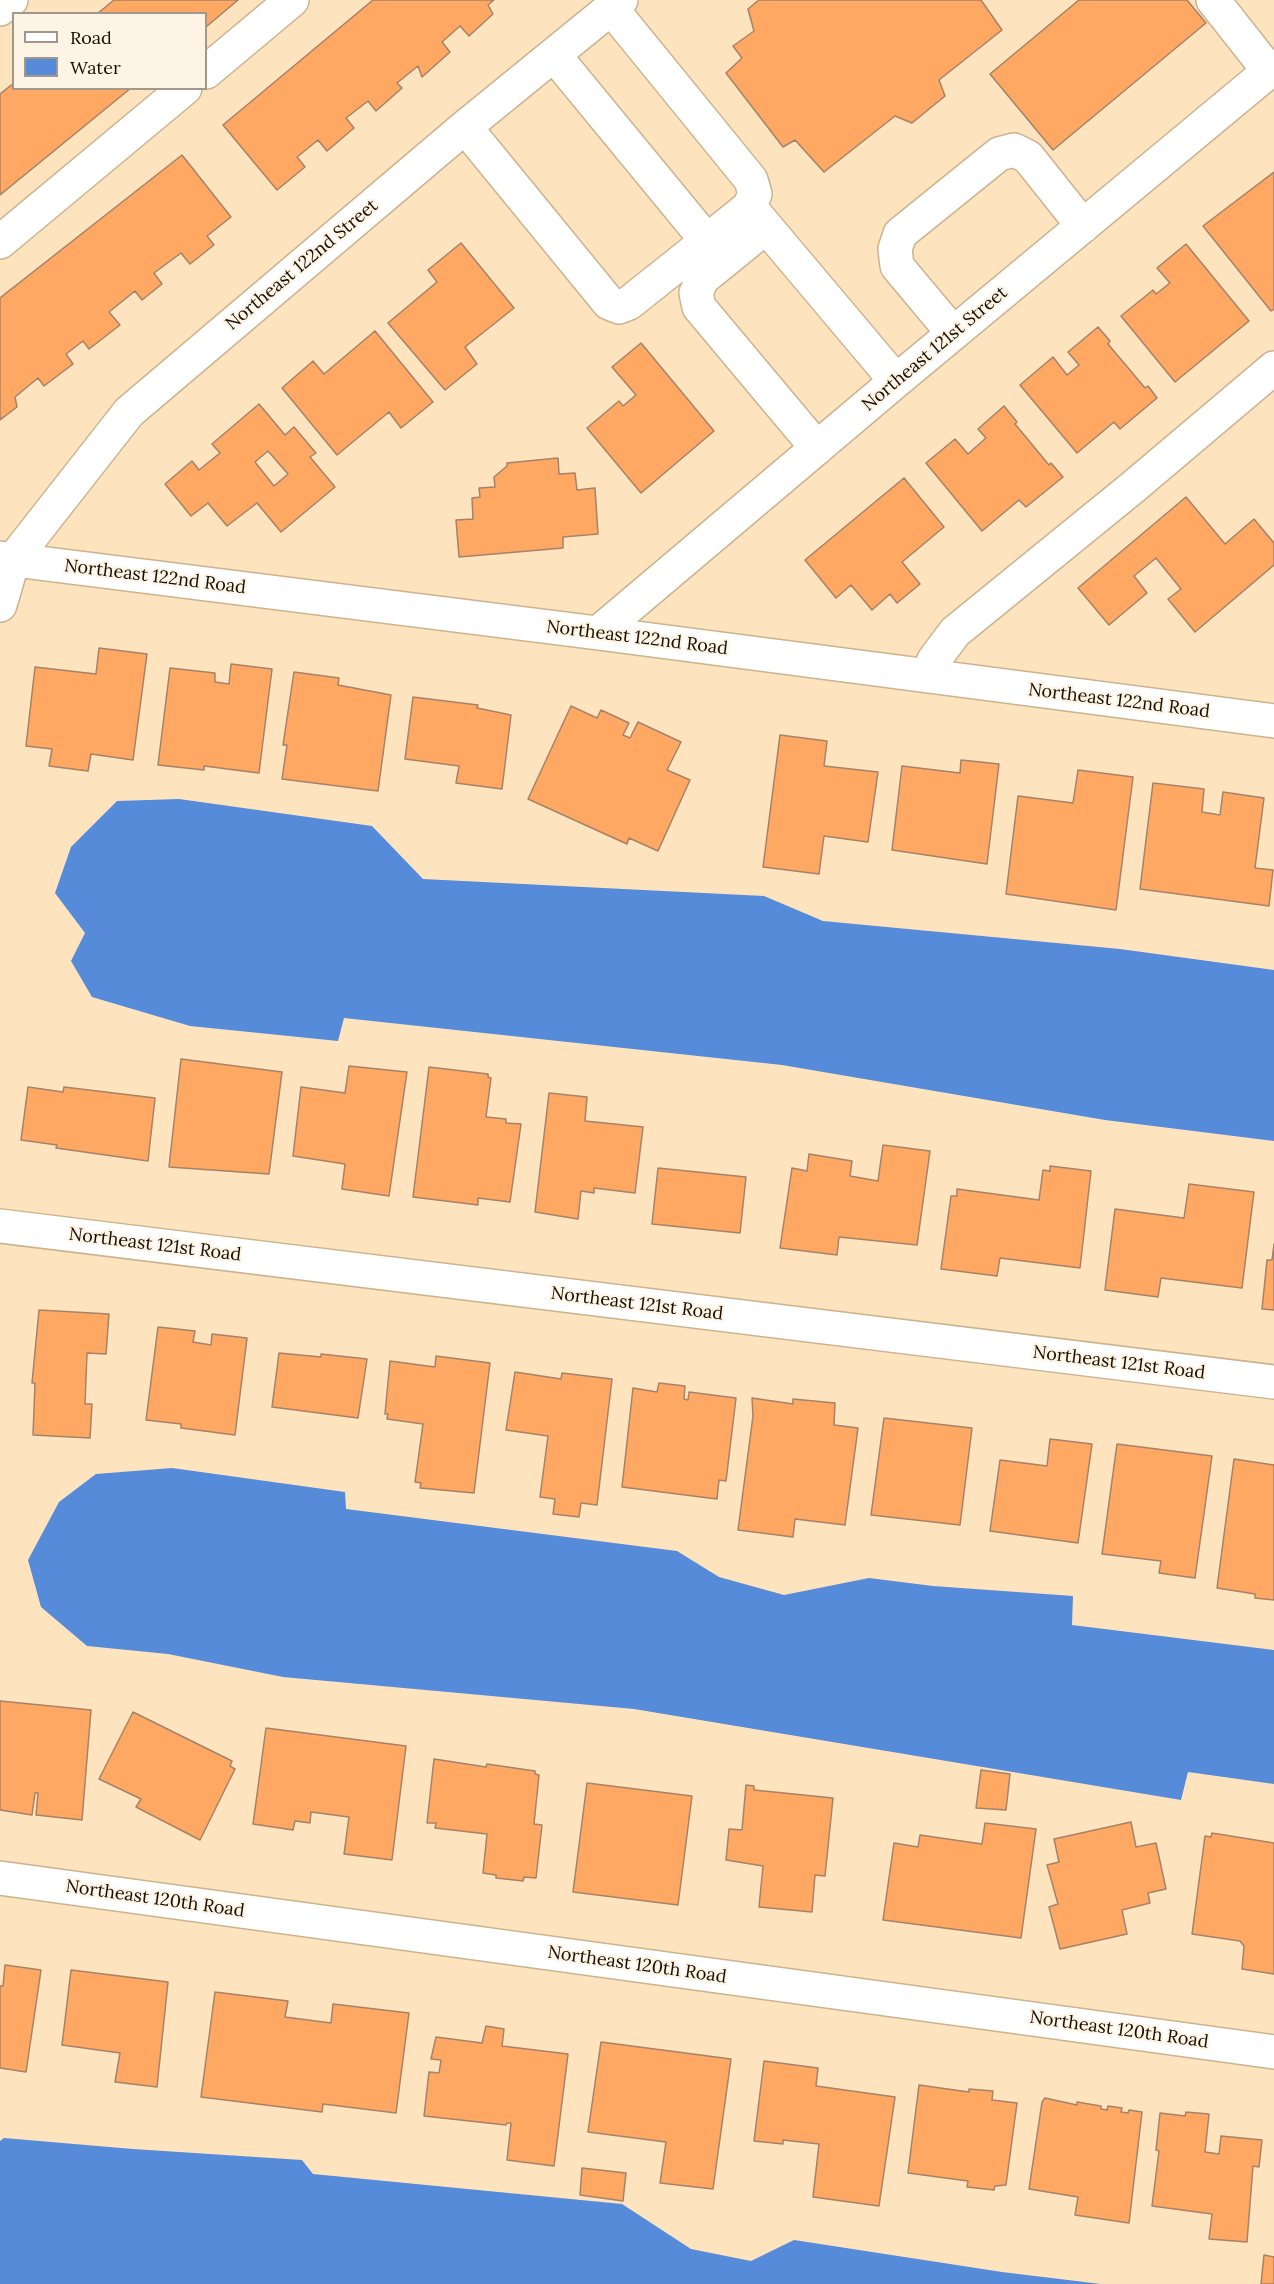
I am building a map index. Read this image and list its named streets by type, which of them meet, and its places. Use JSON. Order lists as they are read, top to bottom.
{
  "streets": {
    "street": [
      "Northeast 122nd Street",
      "Northeast 121st Street",
      "Northeast 122nd Road",
      "Northeast 121st Road",
      "Northeast 120th Road"
    ]
  },
  "crossings": [
    ["Northeast 122nd Street", "Northeast 122nd Road"],
    ["Northeast 121st Street", "Northeast 122nd Road"]
  ],
  "legend": ["Road", "Water"]
}
